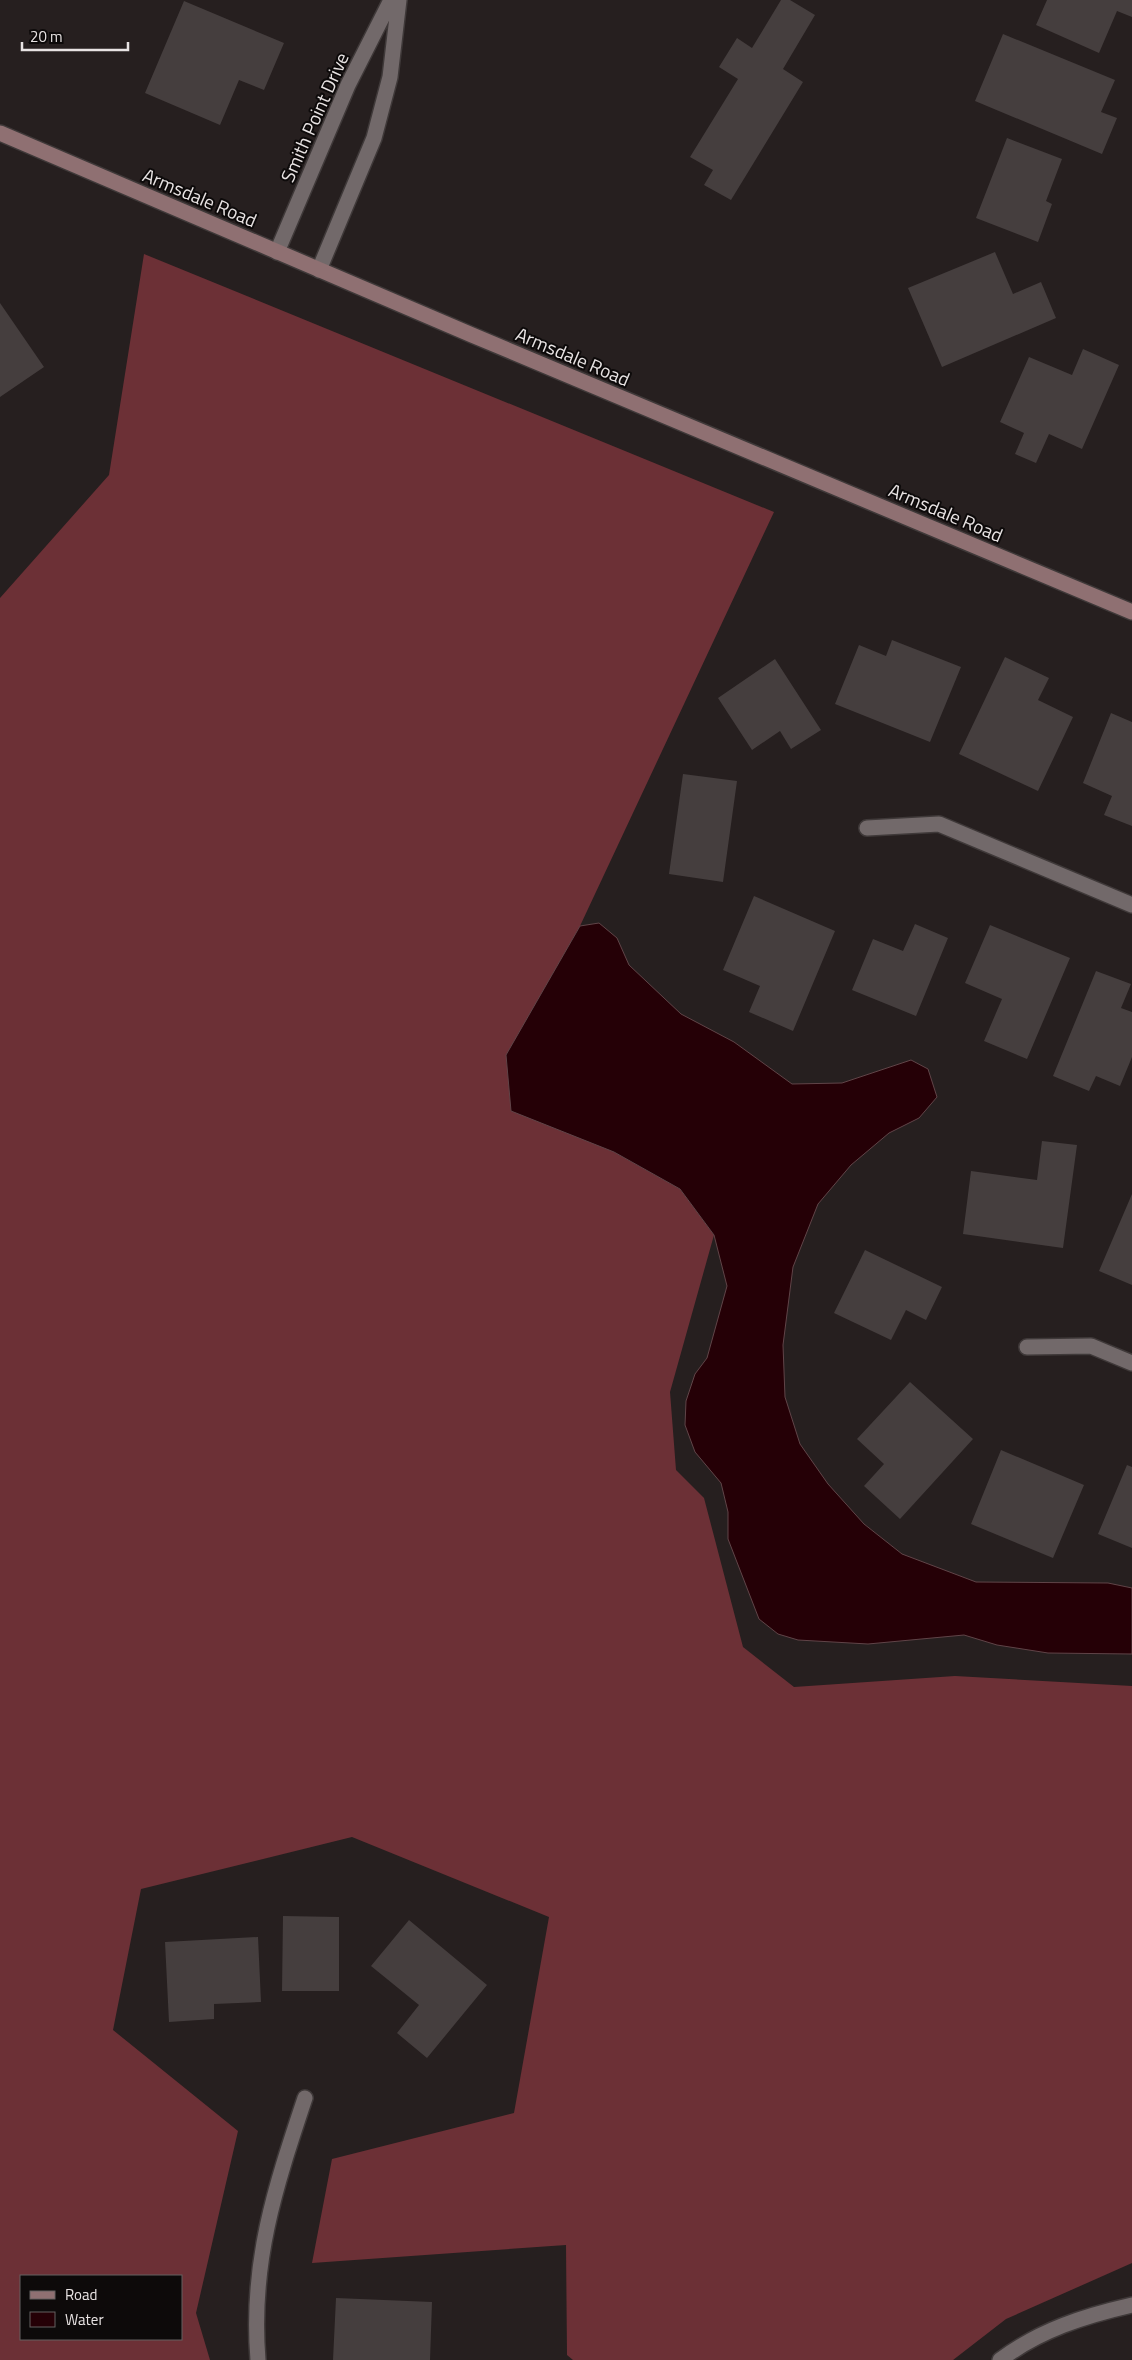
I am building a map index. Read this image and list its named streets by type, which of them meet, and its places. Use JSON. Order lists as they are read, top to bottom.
{
  "streets": {
    "street": ["Smith Point Drive", "Armsdale Road"]
  },
  "crossings": [
    ["Smith Point Drive", "Armsdale Road"]
  ],
  "legend": ["Road", "Water"],
  "scale_bar": "20 m"
}
